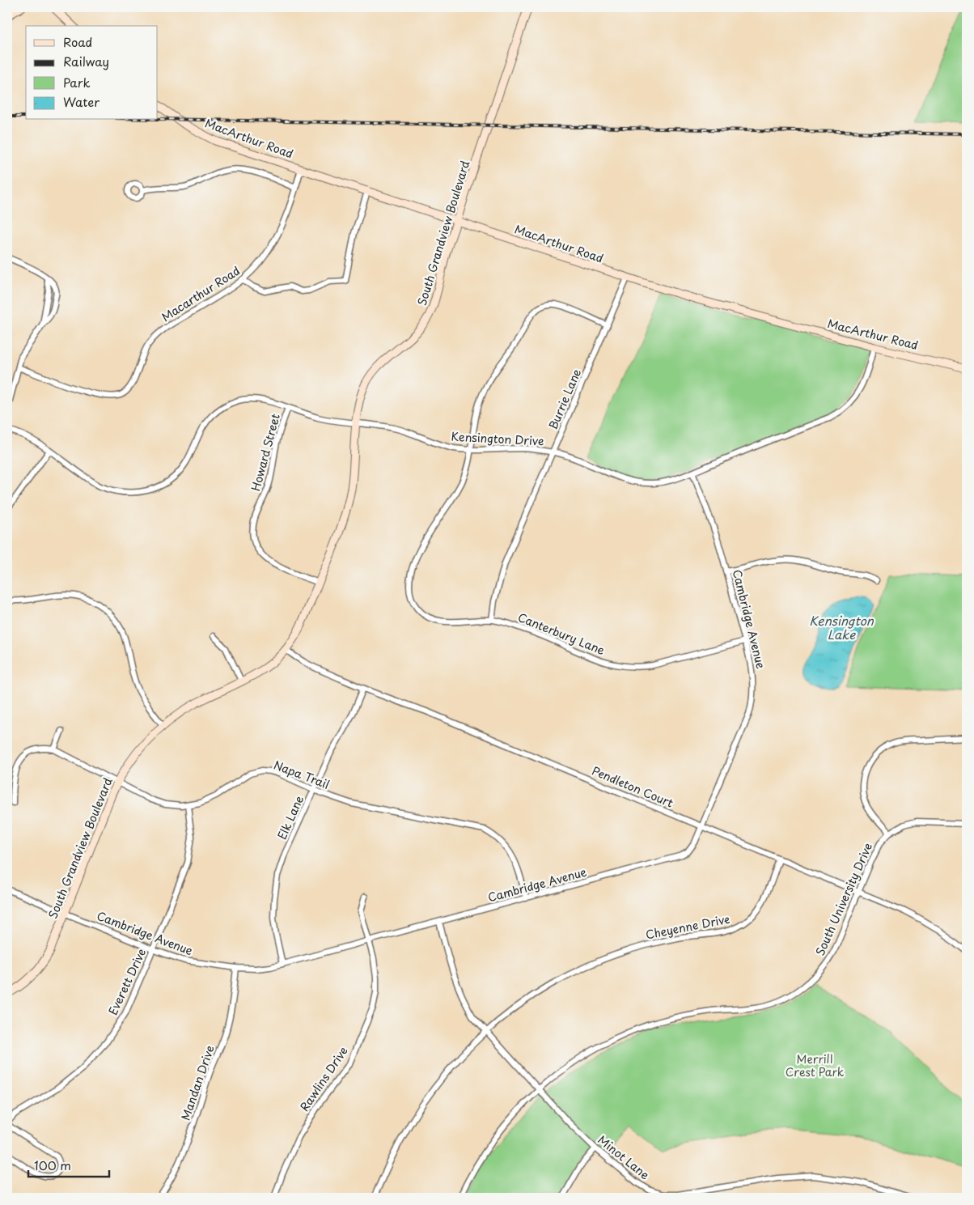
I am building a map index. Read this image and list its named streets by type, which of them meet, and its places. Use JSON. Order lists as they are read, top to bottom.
{
  "streets": {
    "street": [
      "MacArthur Road",
      "South Grandview Boulevard",
      "Macarthur Road",
      "Burrie Lane",
      "Kensington Drive",
      "Howard Street",
      "Cambridge Avenue",
      "Canterbury Lane",
      "Napa Trail",
      "Pendleton Court",
      "Elk Lane",
      "South University Drive",
      "Cheyenne Drive",
      "Everett Drive",
      "Rawlins Drive",
      "Mandan Drive",
      "Minot Lane"
    ]
  },
  "crossings": [
    ["MacArthur Road", "South Grandview Boulevard"],
    ["MacArthur Road", "Macarthur Road"],
    ["MacArthur Road", "Burrie Lane"],
    ["MacArthur Road", "Kensington Drive"],
    ["South Grandview Boulevard", "Kensington Drive"],
    ["South Grandview Boulevard", "Howard Street"],
    ["South Grandview Boulevard", "Cambridge Avenue"],
    ["South Grandview Boulevard", "Napa Trail"],
    ["South Grandview Boulevard", "Pendleton Court"],
    ["Burrie Lane", "Kensington Drive"],
    ["Burrie Lane", "Canterbury Lane"],
    ["Kensington Drive", "Howard Street"],
    ["Kensington Drive", "Cambridge Avenue"],
    ["Kensington Drive", "Canterbury Lane"],
    ["Cambridge Avenue", "Canterbury Lane"],
    ["Cambridge Avenue", "Napa Trail"],
    ["Cambridge Avenue", "Pendleton Court"],
    ["Cambridge Avenue", "Elk Lane"],
    ["Cambridge Avenue", "Everett Drive"],
    ["Cambridge Avenue", "Rawlins Drive"],
    ["Cambridge Avenue", "Mandan Drive"],
    ["Cambridge Avenue", "Minot Lane"],
    ["Napa Trail", "Elk Lane"],
    ["Napa Trail", "Everett Drive"],
    ["Pendleton Court", "Elk Lane"],
    ["Pendleton Court", "South University Drive"],
    ["Pendleton Court", "Cheyenne Drive"],
    ["South University Drive", "Minot Lane"],
    ["Cheyenne Drive", "Minot Lane"]
  ],
  "water": ["Kensington Lake"],
  "parks": ["Merrill Crest Park"],
  "legend": [
    "Road",
    "Railway",
    "Park",
    "Water"
  ],
  "scale_bar": "100 m"
}
